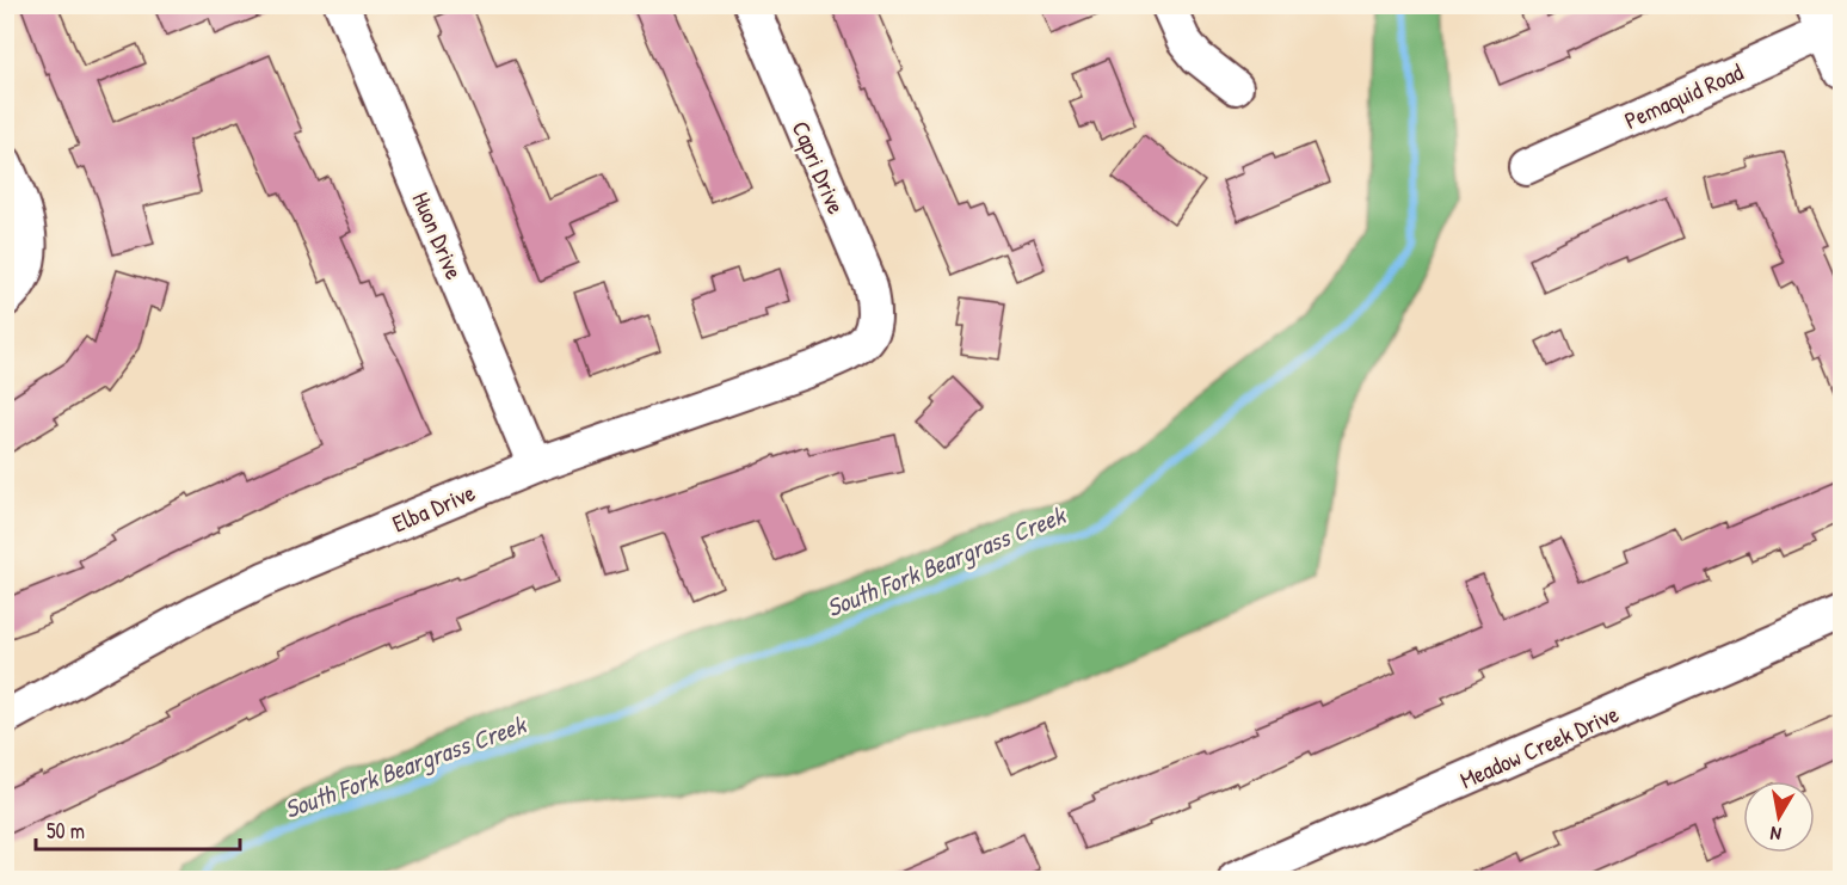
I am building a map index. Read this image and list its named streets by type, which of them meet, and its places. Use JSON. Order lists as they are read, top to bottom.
{
  "streets": {
    "street": [
      "Pemaquid Road",
      "Capri Drive",
      "Huon Drive",
      "Elba Drive",
      "Meadow Creek Drive"
    ]
  },
  "crossings": [
    ["Capri Drive", "Elba Drive"],
    ["Huon Drive", "Elba Drive"]
  ],
  "water": ["South Fork Beargrass Creek"],
  "scale_bar": "50 m",
  "north": "bottom"
}
